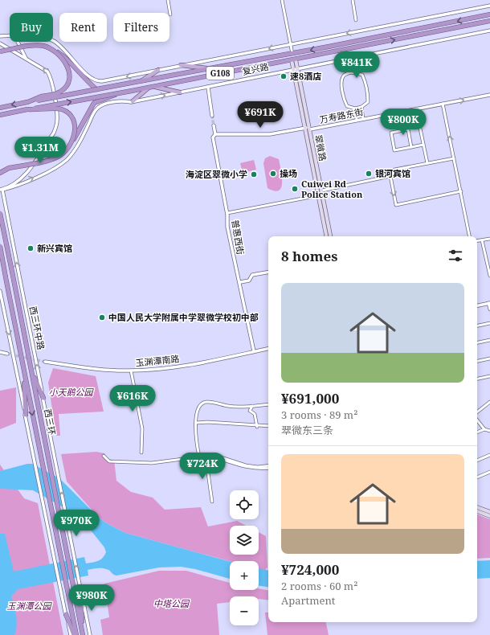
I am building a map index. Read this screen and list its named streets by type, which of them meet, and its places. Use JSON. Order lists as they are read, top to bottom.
{
  "streets": {
    "highway": ["复兴路", "G108", "西三环"],
    "main road": ["翠微路"],
    "street": [
      "万寿路东街",
      "普惠西街",
      "西三环中路",
      "玉渊潭南路"
    ]
  },
  "crossings": [
    ["复兴路", "翠微路"],
    ["复兴路", "西三环中路"],
    ["万寿路东街", "翠微路"],
    ["普惠西街", "玉渊潭南路"]
  ],
  "parks": ["小天鹅公园", "中塔公园", "玉渊潭公园"],
  "places": [
    "速8酒店",
    "操场",
    "银河宾馆",
    "海淀区翠微小学",
    "Cuiwei Rd Police Station",
    "新兴宾馆",
    "中国人民大学附属中学翠微学校初中部"
  ],
  "page": {
    "chip": ["Buy", "Rent", "Filters"],
    "price": [
      "¥841K",
      "¥691K",
      "¥800K",
      "¥1.31M",
      "¥616K",
      "¥724K",
      "¥970K",
      "¥980K"
    ],
    "heading": "8 homes",
    "list": [
      {
        "name": "¥691,000",
        "note": "3 rooms · 89 m² · 翠微东三条"
      },
      {
        "name": "¥724,000",
        "note": "2 rooms · 60 m² · Apartment"
      }
    ],
    "map_buttons": ["+", "−"]
  }
}
